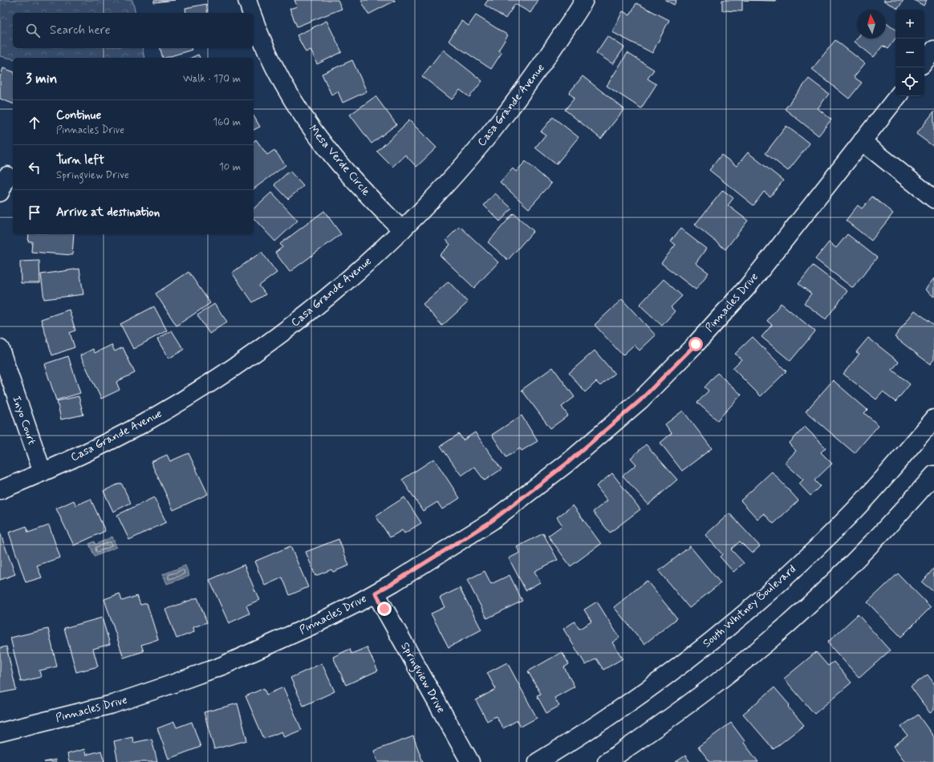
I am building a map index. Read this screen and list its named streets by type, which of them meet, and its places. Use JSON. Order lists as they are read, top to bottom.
{
  "streets": {
    "street": [
      "Casa Grande Avenue",
      "Mesa Verde Circle",
      "Pinnacles Drive",
      "Inyo Court",
      "South Whitney Boulevard",
      "Springview Drive"
    ]
  },
  "crossings": [
    ["Casa Grande Avenue", "Mesa Verde Circle"],
    ["Casa Grande Avenue", "Inyo Court"],
    ["Pinnacles Drive", "Springview Drive"]
  ],
  "north": "top",
  "page": {
    "map_buttons": ["+", "−"],
    "search": "Search here",
    "heading": ["3 min", "Walk · 170 m"],
    "list": [
      ["Continue", "Pinnacles Drive", "160 m"],
      ["Turn left", "Springview Drive", "10 m"],
      "Arrive at destination"
    ]
  }
}
